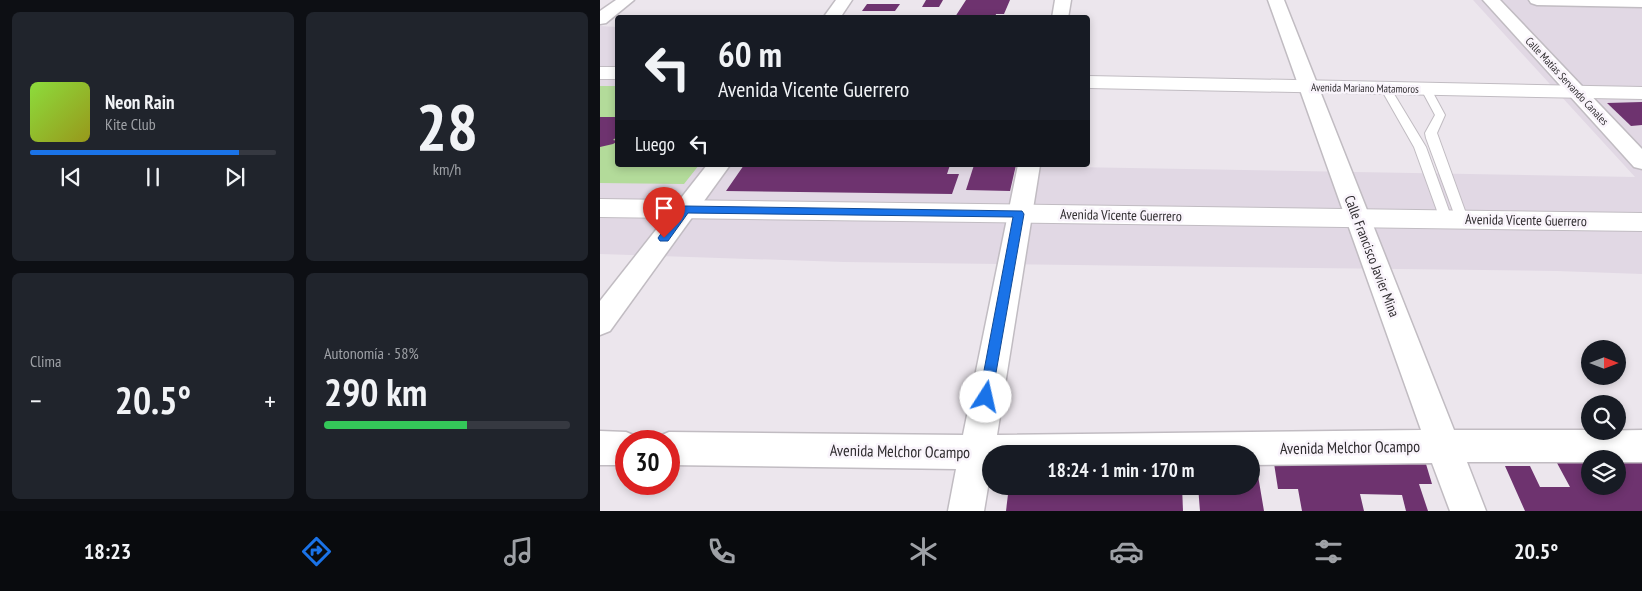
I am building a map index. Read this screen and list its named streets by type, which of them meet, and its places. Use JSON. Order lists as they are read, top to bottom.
{
  "streets": {
    "main road": ["Avenida Mariano Matamoros", "Avenida Vicente Guerrero"],
    "street": ["Calle Matías Servando Canales", "Calle Francisco Javier Mina", "Avenida Melchor Ocampo"]
  },
  "crossings": [
    ["Calle Matías Servando Canales", "Avenida Mariano Matamoros"],
    ["Avenida Mariano Matamoros", "Calle Francisco Javier Mina"],
    ["Avenida Vicente Guerrero", "Calle Francisco Javier Mina"],
    ["Calle Francisco Javier Mina", "Avenida Melchor Ocampo"]
  ],
  "north": "right",
  "page": {
    "tile": [
      ["28", "km/h"],
      "Clima",
      ["Autonomía · 58%", "290 km"]
    ],
    "turn": ["60 m", "Avenida Vicente Guerrero"],
    "song": ["Neon Rain", "Kite Club"],
    "then": "Luego",
    "heat": ["−", "20.5°", "+"],
    "limit": "30",
    "trip": "18:24 · 1 min · 170 m",
    "tabs": ["18:23", "20.5°"]
  }
}
